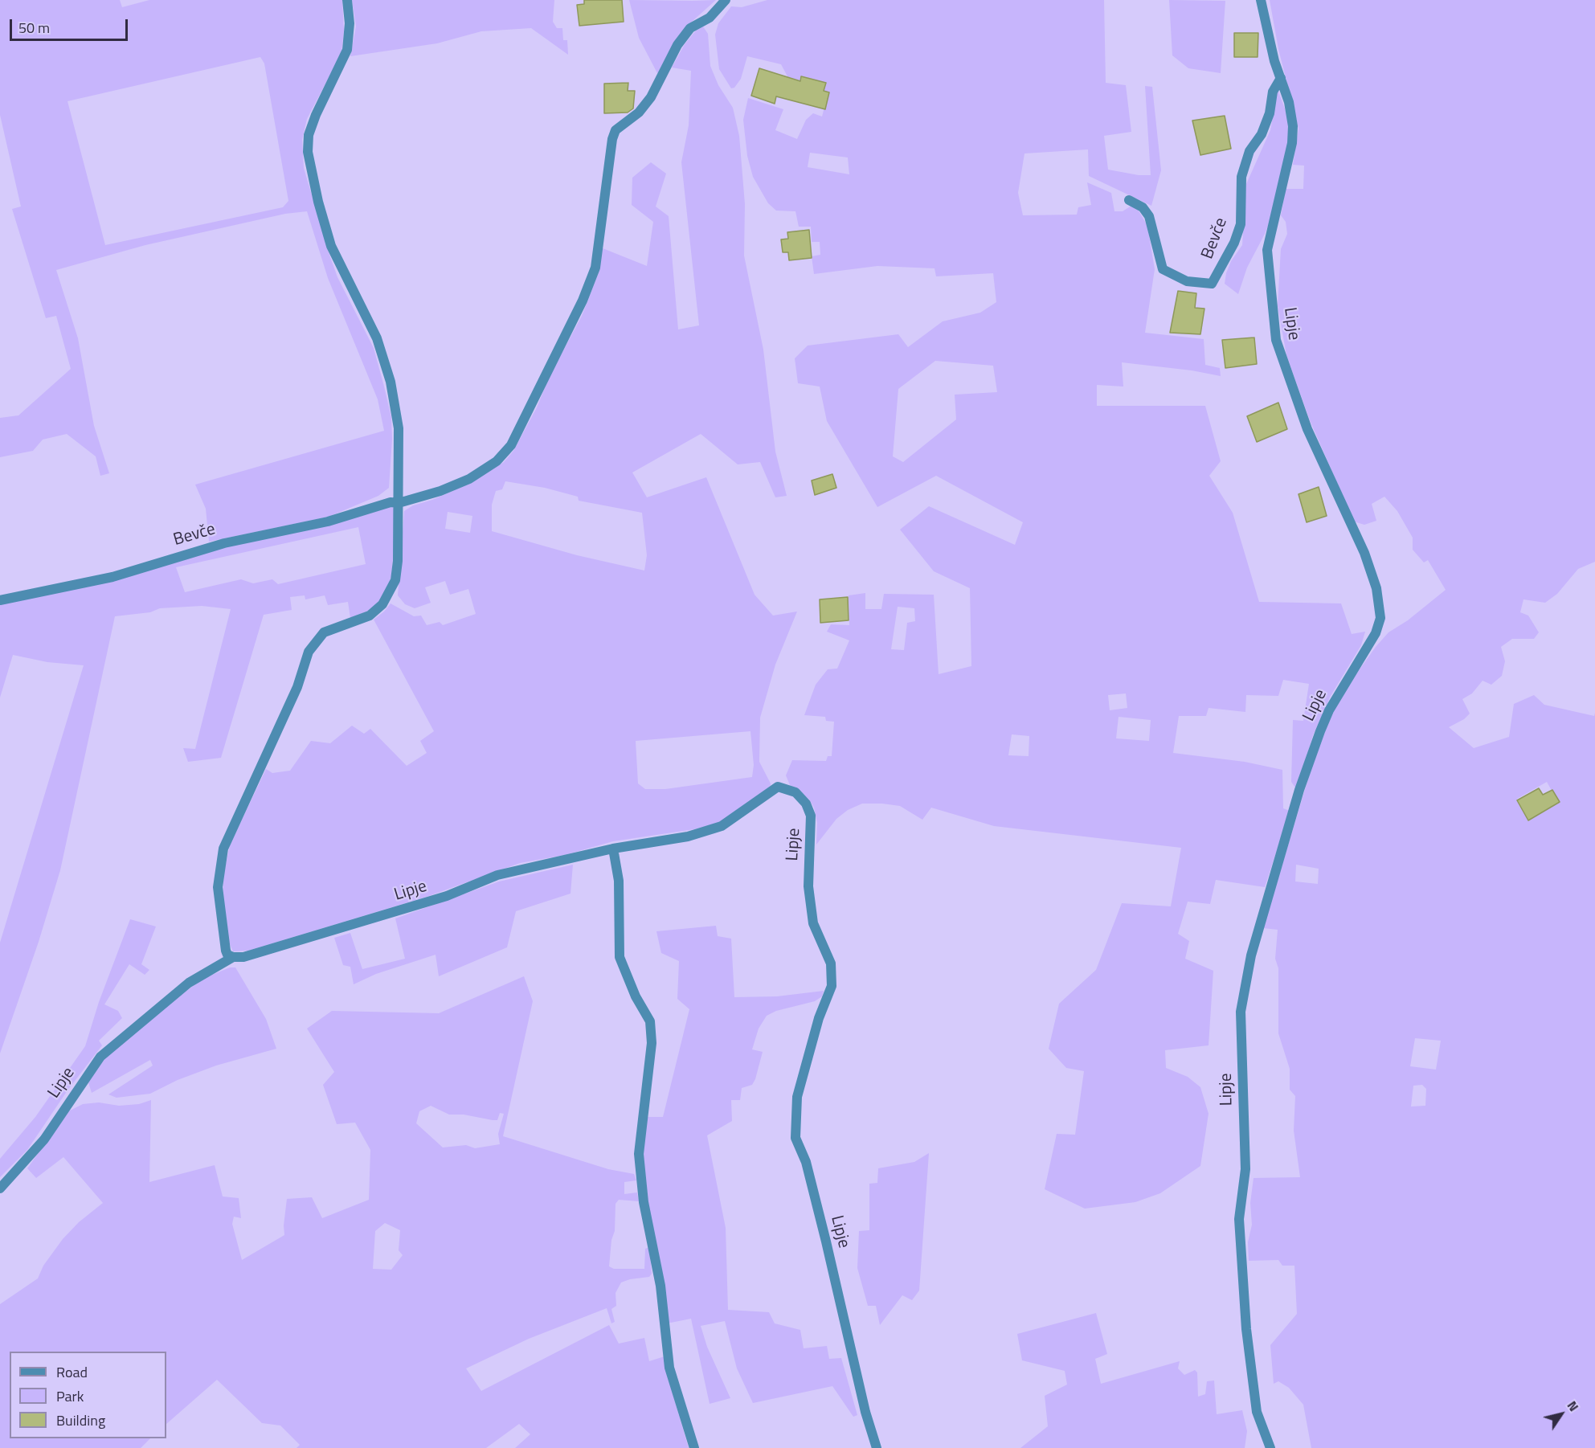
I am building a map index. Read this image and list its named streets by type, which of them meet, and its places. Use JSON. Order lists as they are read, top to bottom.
{
  "streets": {
    "street": ["Bevče", "Lipje"]
  },
  "crossings": [
    ["Bevče", "Lipje"]
  ],
  "legend": ["Road", "Park", "Building"],
  "scale_bar": "50 m",
  "north": "top right"
}
